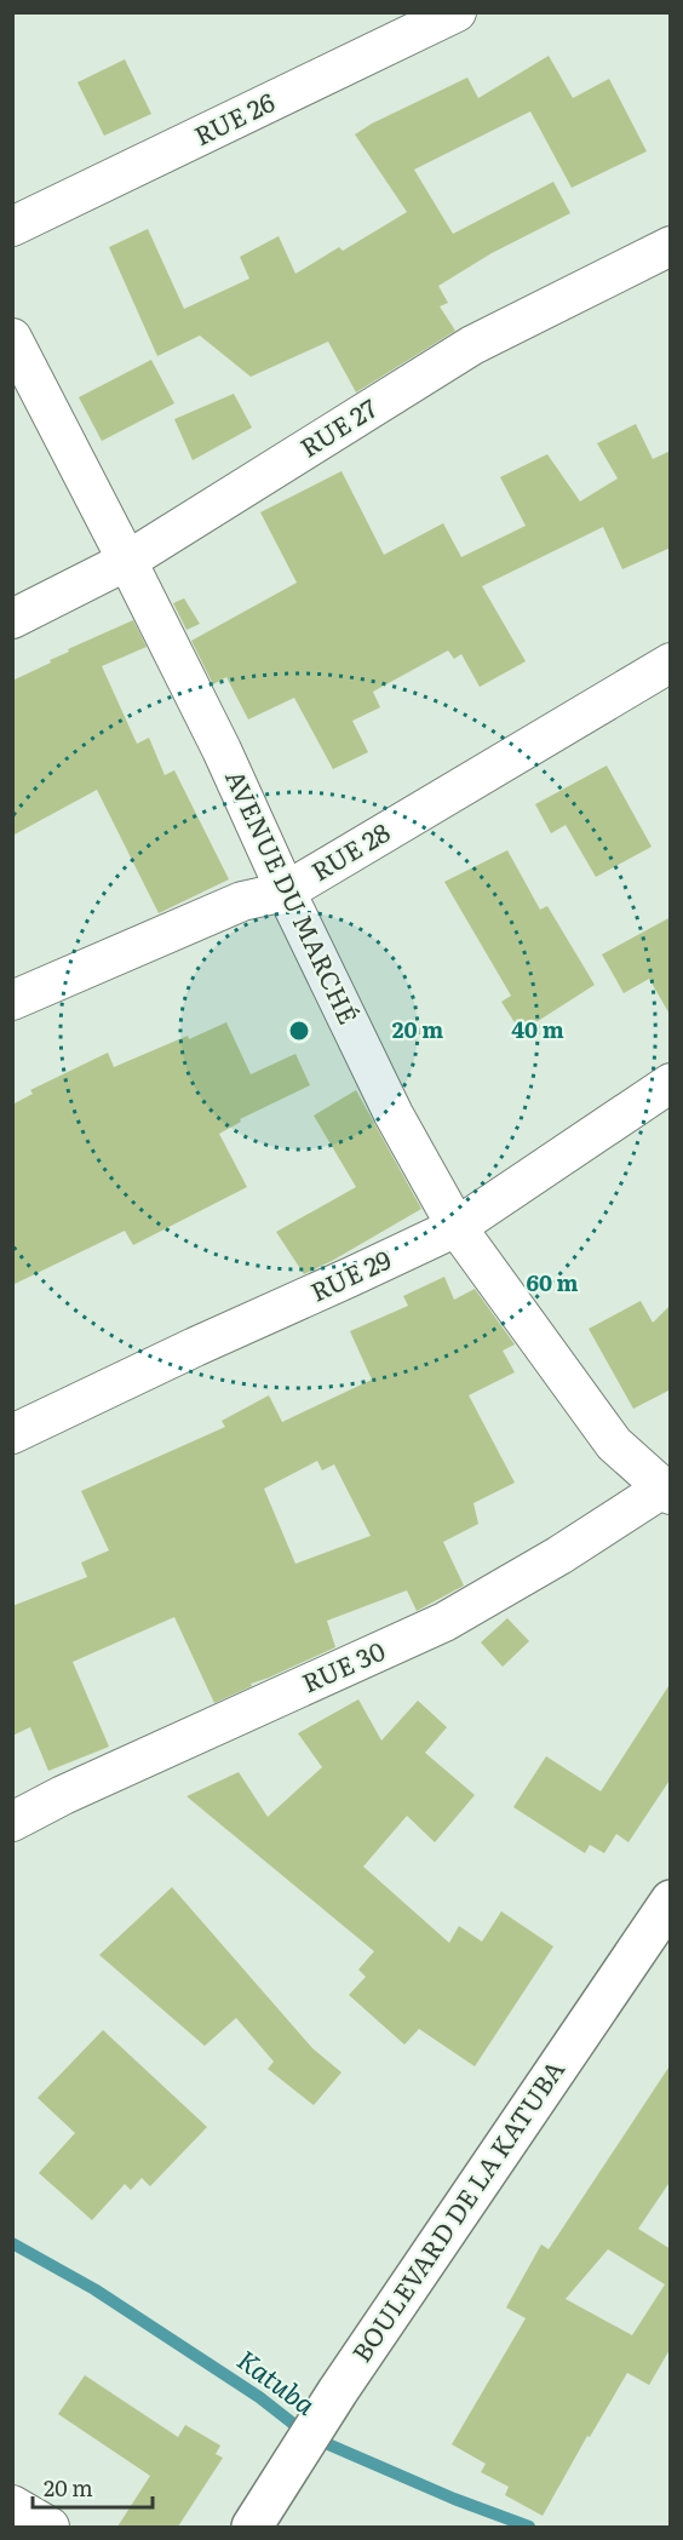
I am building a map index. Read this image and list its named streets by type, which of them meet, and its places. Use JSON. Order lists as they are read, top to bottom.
{
  "streets": {
    "street": [
      "RUE 26",
      "RUE 27",
      "RUE 28",
      "AVENUE DU MARCHÉ",
      "RUE 29",
      "RUE 30",
      "BOULEVARD DE LA KATUBA"
    ]
  },
  "crossings": [
    ["RUE 27", "AVENUE DU MARCHÉ"],
    ["RUE 28", "AVENUE DU MARCHÉ"],
    ["AVENUE DU MARCHÉ", "RUE 29"],
    ["AVENUE DU MARCHÉ", "RUE 30"]
  ],
  "water": ["Katuba"],
  "scale_bar": "20 m",
  "rings": ["20 m", "40 m", "60 m"]
}
